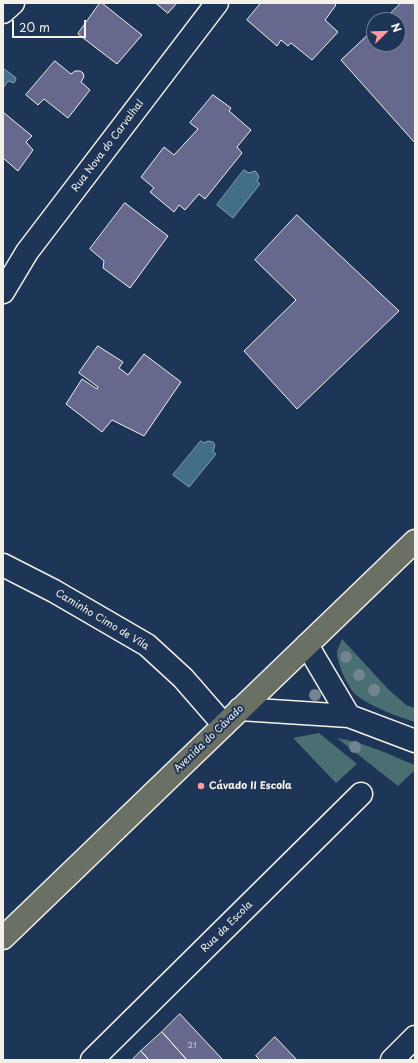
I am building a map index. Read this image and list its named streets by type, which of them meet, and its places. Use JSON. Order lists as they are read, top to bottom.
{
  "streets": {
    "main road": ["Avenida do Cávado"],
    "street": ["Rua Nova do Carvalhal", "Caminho Cimo de Vila", "Rua da Escola"]
  },
  "crossings": [
    ["Caminho Cimo de Vila", "Avenida do Cávado"]
  ],
  "places": ["Cávado II Escola"],
  "house_numbers": ["21"],
  "scale_bar": "20 m",
  "north": "top right"
}
